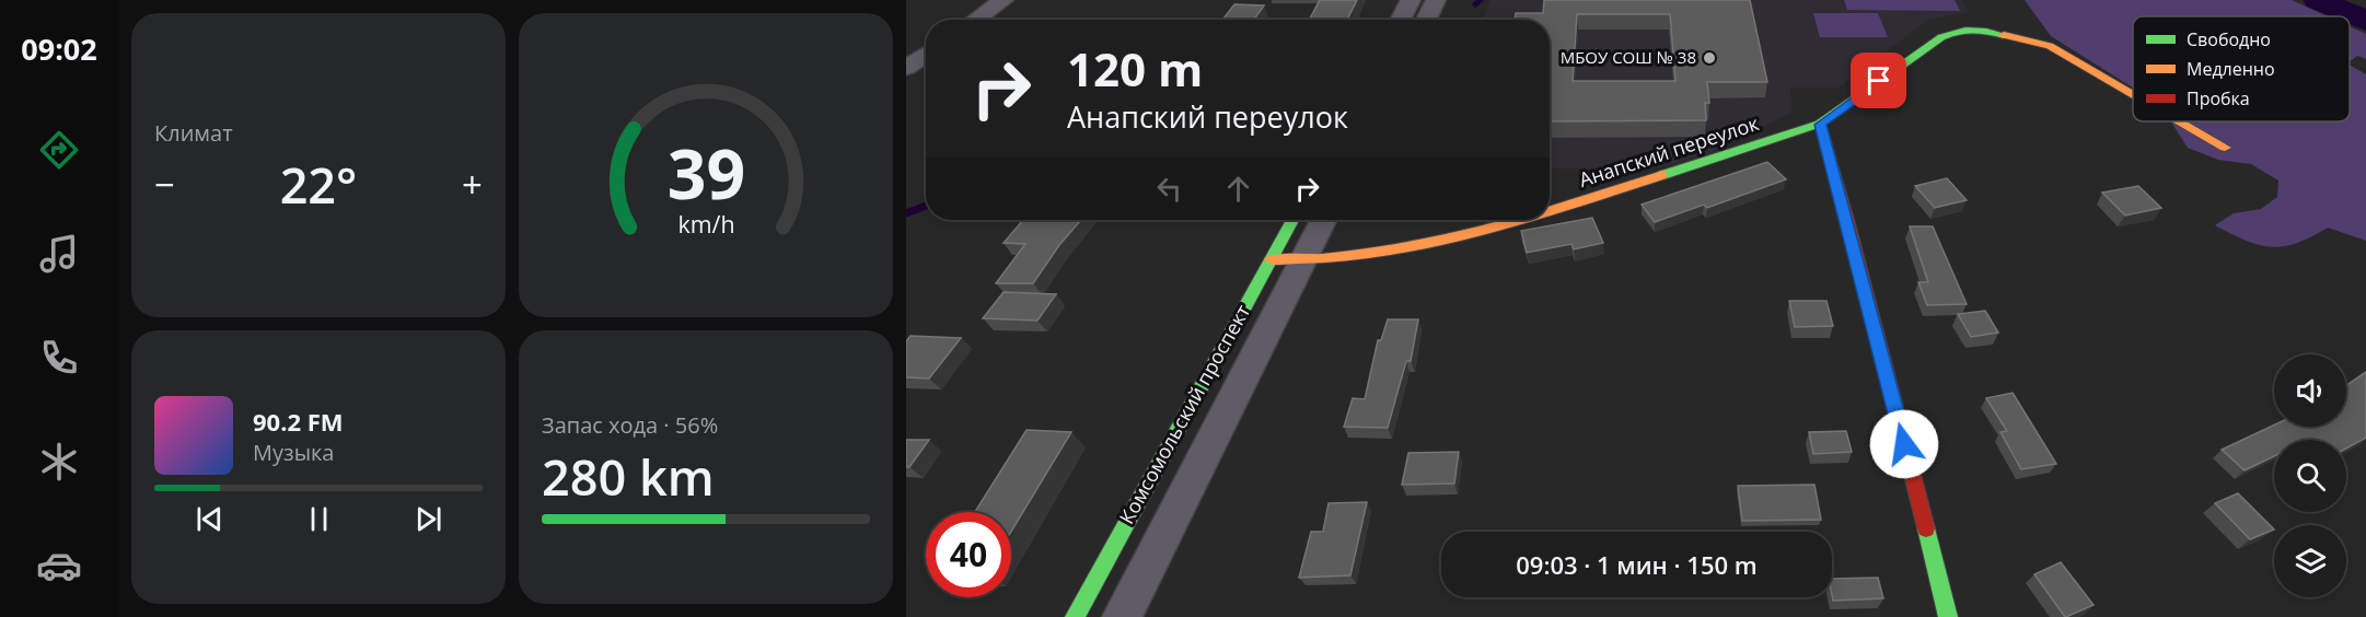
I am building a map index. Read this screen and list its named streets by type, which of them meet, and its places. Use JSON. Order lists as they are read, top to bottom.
{
  "streets": {
    "street": ["Анапский переулок", "Комсомольский проспект"]
  },
  "crossings": [
    ["Анапский переулок", "Комсомольский проспект"]
  ],
  "places": ["МБОУ СОШ № 38"],
  "legend": ["Свободно", "Медленно", "Пробка"],
  "page": {
    "tabs": "09:02",
    "tile": [
      "Климат",
      ["Запас хода · 56%", "280 km"]
    ],
    "turn": ["120 m", "Анапский переулок"],
    "heat": ["−", "22°", "+"],
    "song": ["90.2 FM", "Музыка"],
    "limit": "40",
    "trip": "09:03 · 1 мин · 150 m",
    "gauge": ["39", "km/h"]
  }
}
